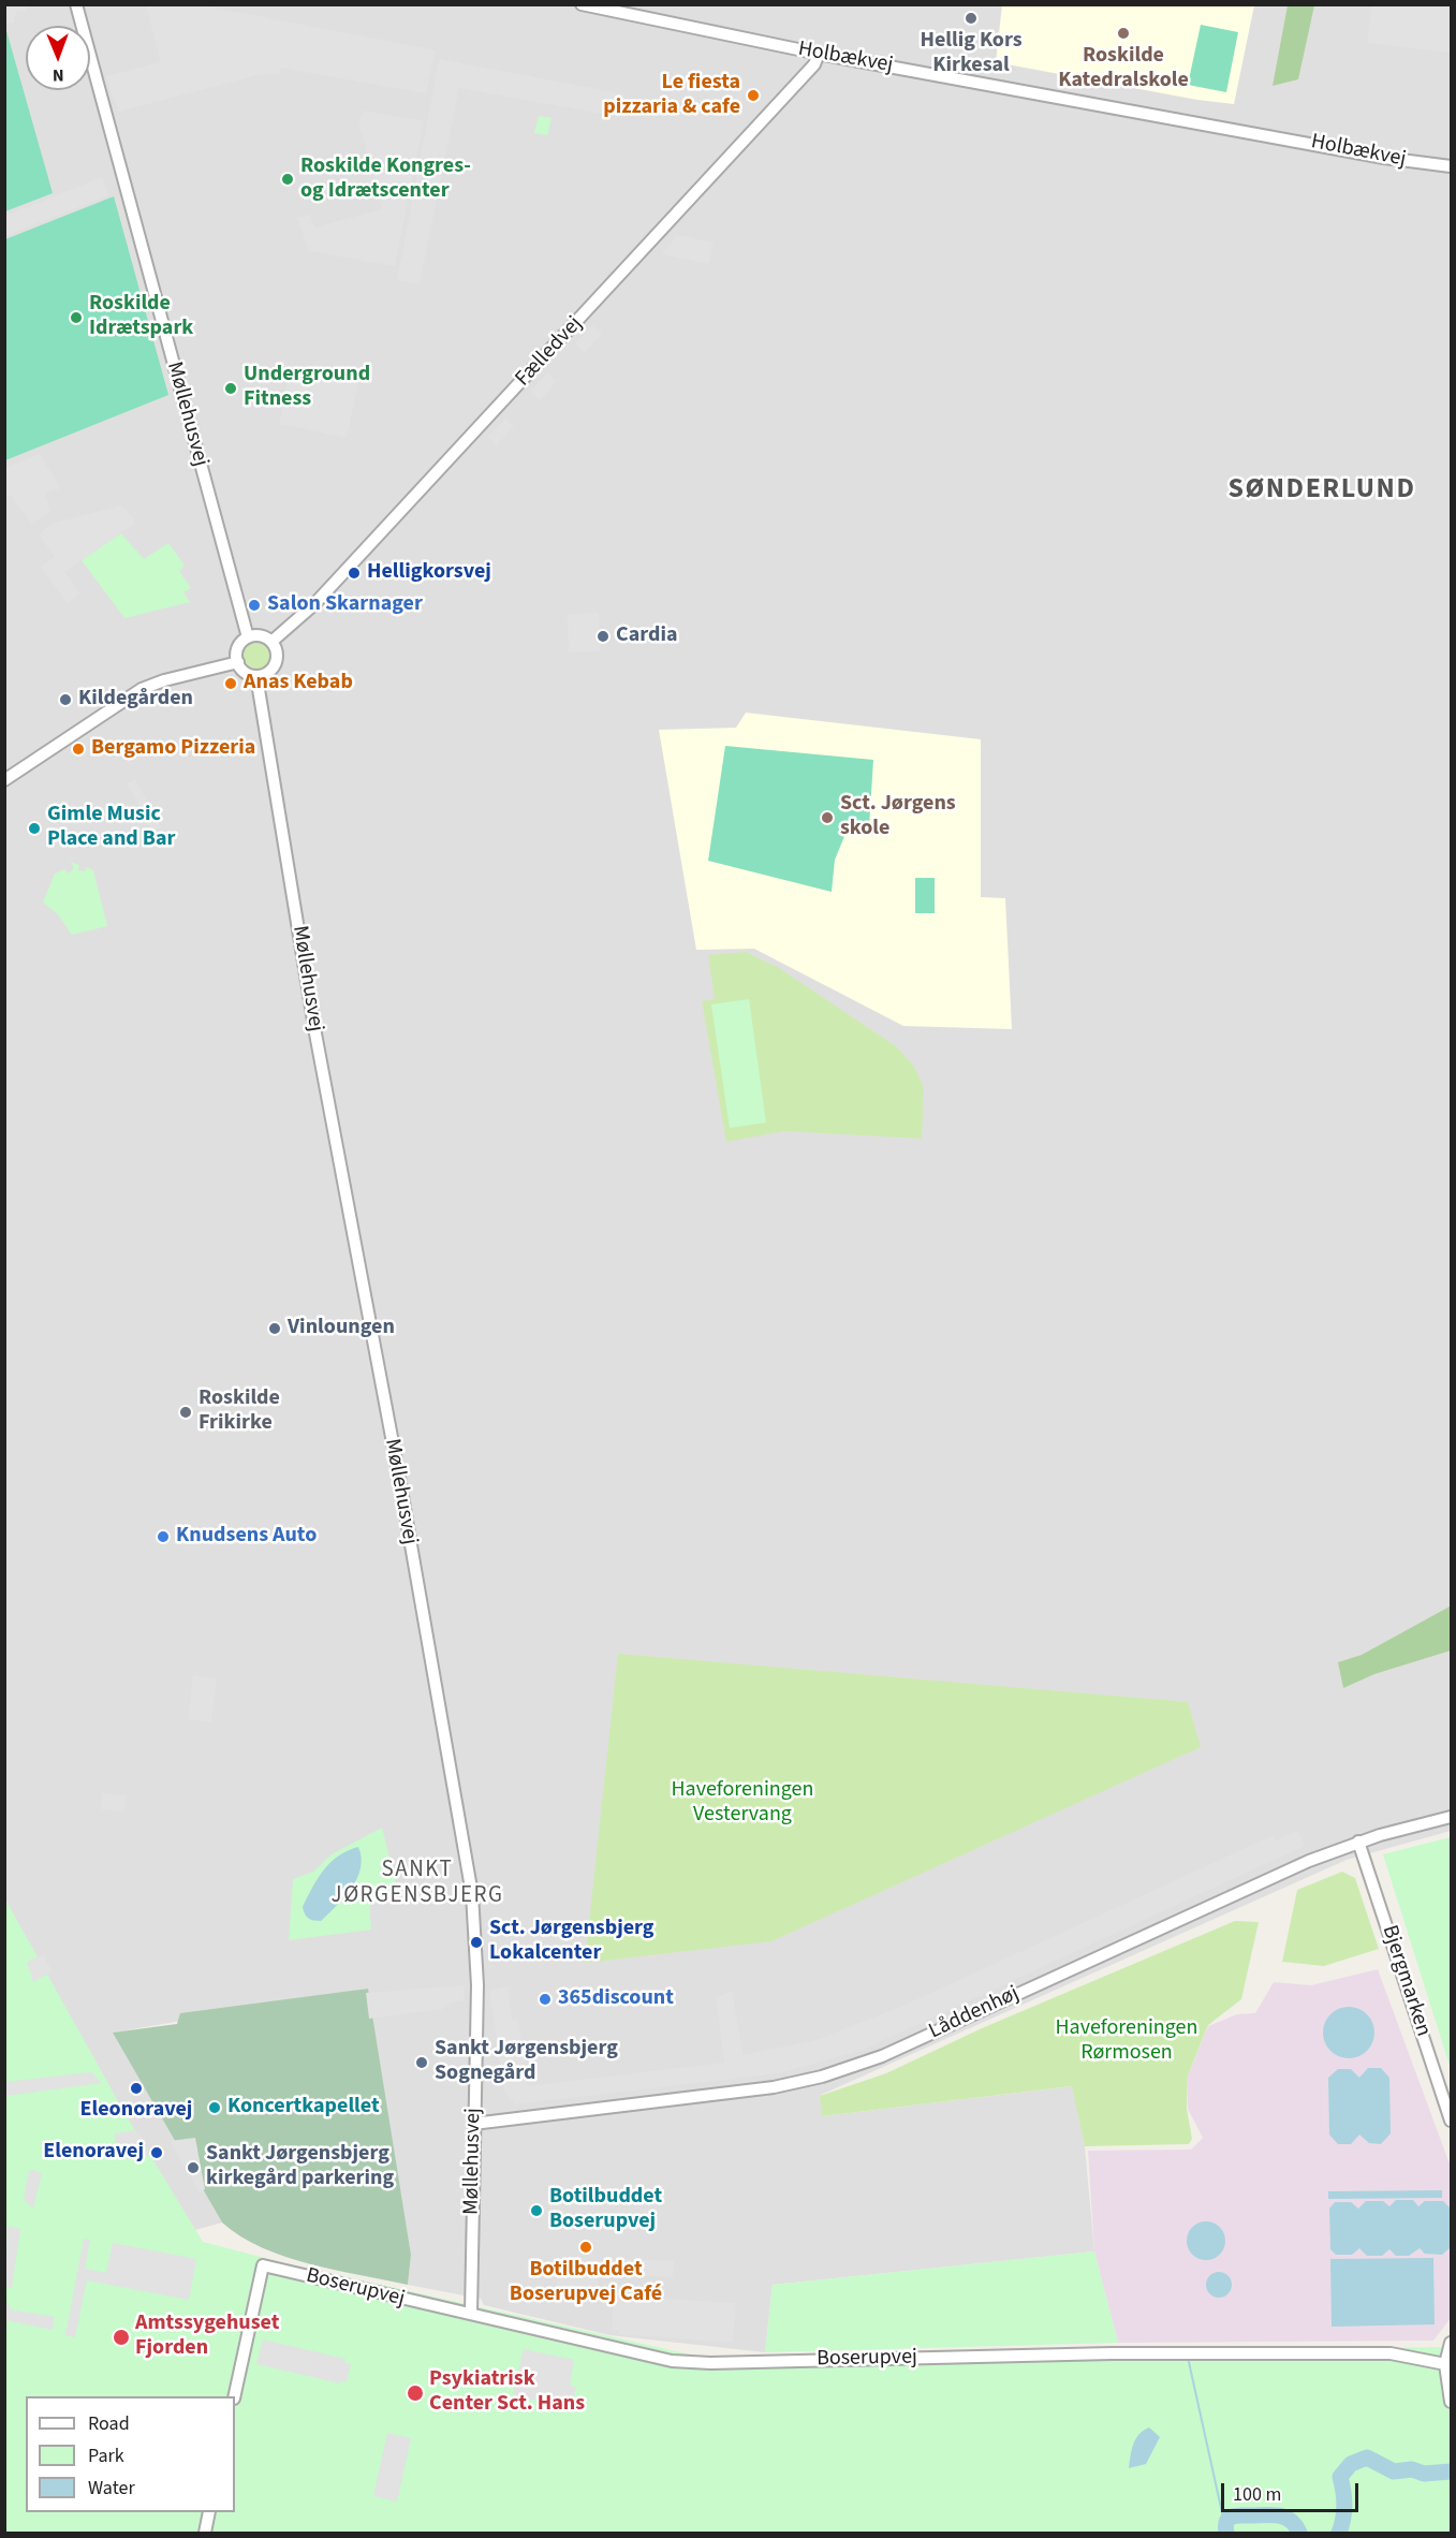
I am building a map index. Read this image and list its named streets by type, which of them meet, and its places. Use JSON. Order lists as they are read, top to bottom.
{
  "streets": {
    "street": [
      "Holbækvej",
      "Fælledvej",
      "Møllehusvej",
      "Bjergmarken",
      "Låddenhøj",
      "Boserupvej"
    ]
  },
  "crossings": [
    ["Holbækvej", "Fælledvej"],
    ["Fælledvej", "Møllehusvej"],
    ["Møllehusvej", "Låddenhøj"],
    ["Møllehusvej", "Boserupvej"],
    ["Bjergmarken", "Låddenhøj"]
  ],
  "districts": ["SØNDERLUND", "SANKT JØRGENSBJERG"],
  "parks": ["Haveforeningen Vestervang", "Haveforeningen Rørmosen"],
  "places": [
    "Hellig Kors Kirkesal",
    "Roskilde Katedralskole",
    "Le fiesta pizzaria & cafe",
    "Roskilde Kongres- og Idrætscenter",
    "Roskilde Idrætspark",
    "Underground Fitness",
    "Helligkorsvej",
    "Salon Skarnager",
    "Cardia",
    "Anas Kebab",
    "Kildegården",
    "Bergamo Pizzeria",
    "Sct. Jørgens skole",
    "Gimle Music Place and Bar",
    "Vinloungen",
    "Roskilde Frikirke",
    "Knudsens Auto",
    "Sct. Jørgensbjerg Lokalcenter",
    "365discount",
    "Sankt Jørgensbjerg Sognegård",
    "Eleonoravej",
    "Koncertkapellet",
    "Elenoravej",
    "Sankt Jørgensbjerg kirkegård parkering",
    "Botilbuddet Boserupvej",
    "Botilbuddet Boserupvej Café",
    "Amtssygehuset Fjorden",
    "Psykiatrisk Center Sct. Hans"
  ],
  "legend": ["Road", "Park", "Water"],
  "scale_bar": "100 m",
  "north": "bottom"
}
